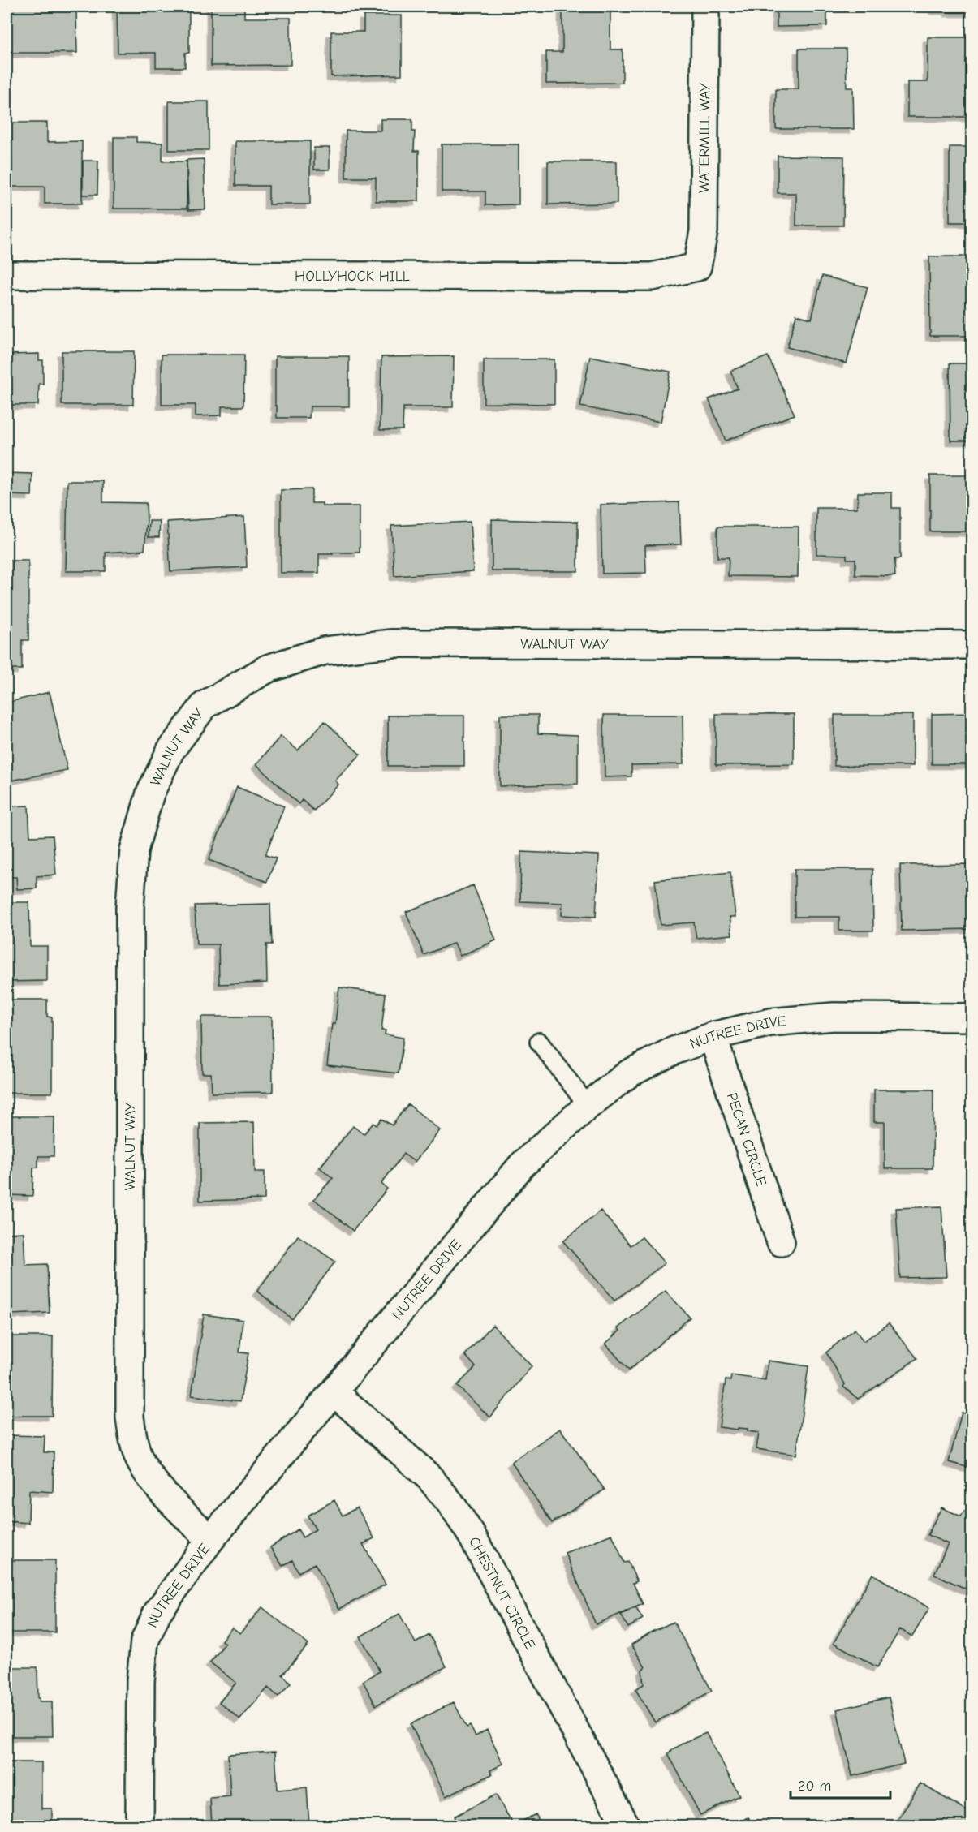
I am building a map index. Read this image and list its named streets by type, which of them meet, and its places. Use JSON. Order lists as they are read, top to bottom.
{
  "streets": {
    "street": [
      "WATERMILL WAY",
      "HOLLYHOCK HILL",
      "WALNUT WAY",
      "NUTREE DRIVE",
      "PECAN CIRCLE",
      "CHESTNUT CIRCLE"
    ]
  },
  "crossings": [
    ["WATERMILL WAY", "HOLLYHOCK HILL"],
    ["WALNUT WAY", "NUTREE DRIVE"],
    ["NUTREE DRIVE", "PECAN CIRCLE"],
    ["NUTREE DRIVE", "CHESTNUT CIRCLE"]
  ],
  "scale_bar": "20 m"
}
